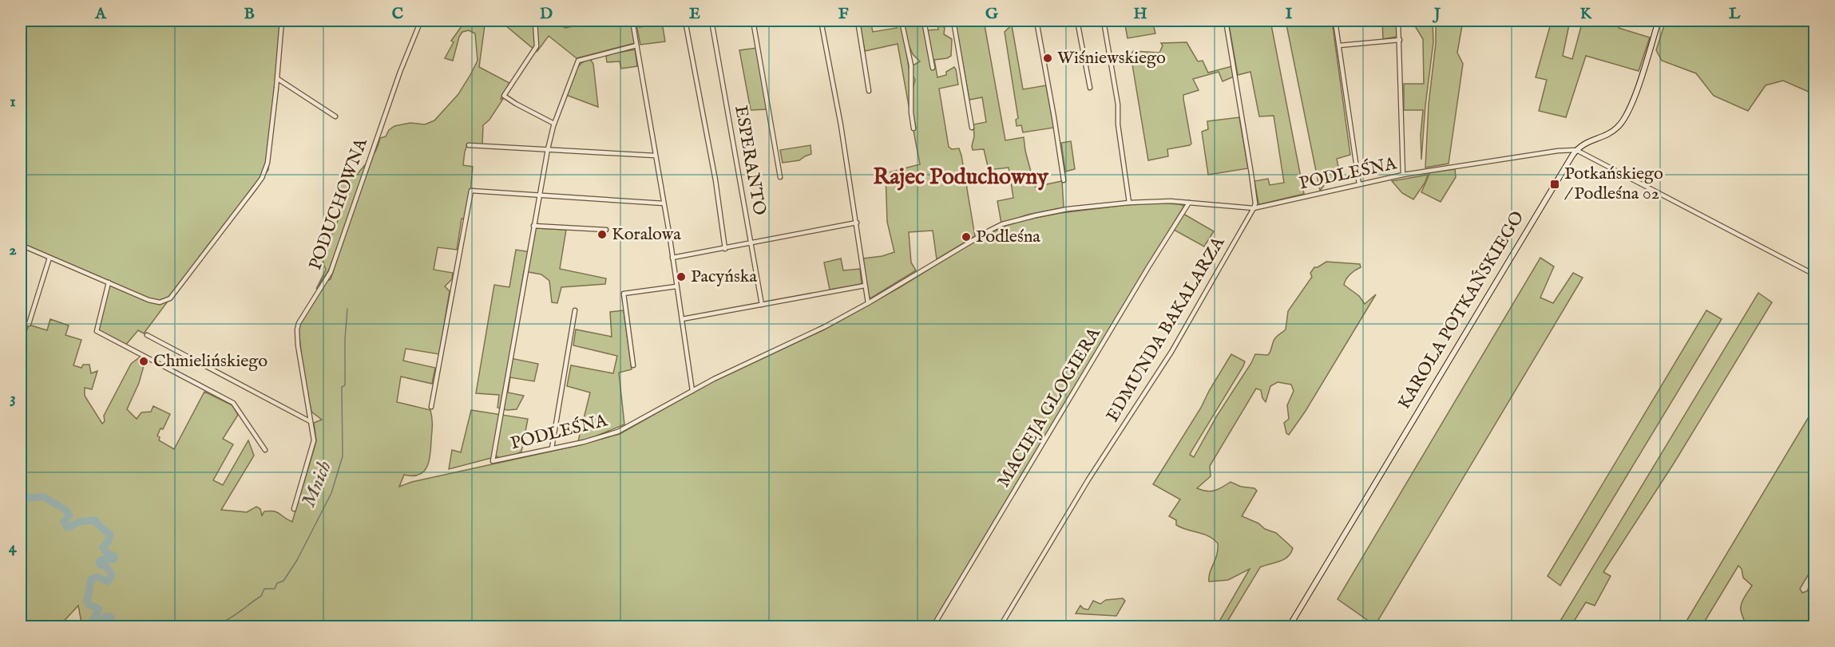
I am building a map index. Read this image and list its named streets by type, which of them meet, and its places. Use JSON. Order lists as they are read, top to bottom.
{
  "streets": {
    "street": [
      "ESPERANTO",
      "PODLEŚNA",
      "PODUCHOWNA",
      "KAROLA POTKAŃSKIEGO",
      "EDMUNDA BAKALARZA",
      "MACIEJA GLOGIERA"
    ]
  },
  "crossings": [
    ["PODLEŚNA", "KAROLA POTKAŃSKIEGO"],
    ["PODLEŚNA", "EDMUNDA BAKALARZA"],
    ["PODLEŚNA", "MACIEJA GLOGIERA"]
  ],
  "districts": ["Rajec Poduchowny"],
  "water": ["Mnich"],
  "places": {
    "other": [
      "Wiśniewskiego",
      "Koralowa",
      "Podleśna",
      "Pacyńska",
      "Chmielińskiego"
    ],
    "transit": ["Potkańskiego / Podleśna 02"]
  },
  "grid": {
    "columns": [
      "A",
      "B",
      "C",
      "D",
      "E",
      "F",
      "G",
      "H",
      "I",
      "J",
      "K",
      "L"
    ],
    "rows": [
      "1",
      "2",
      "3",
      "4"
    ]
  }
}
